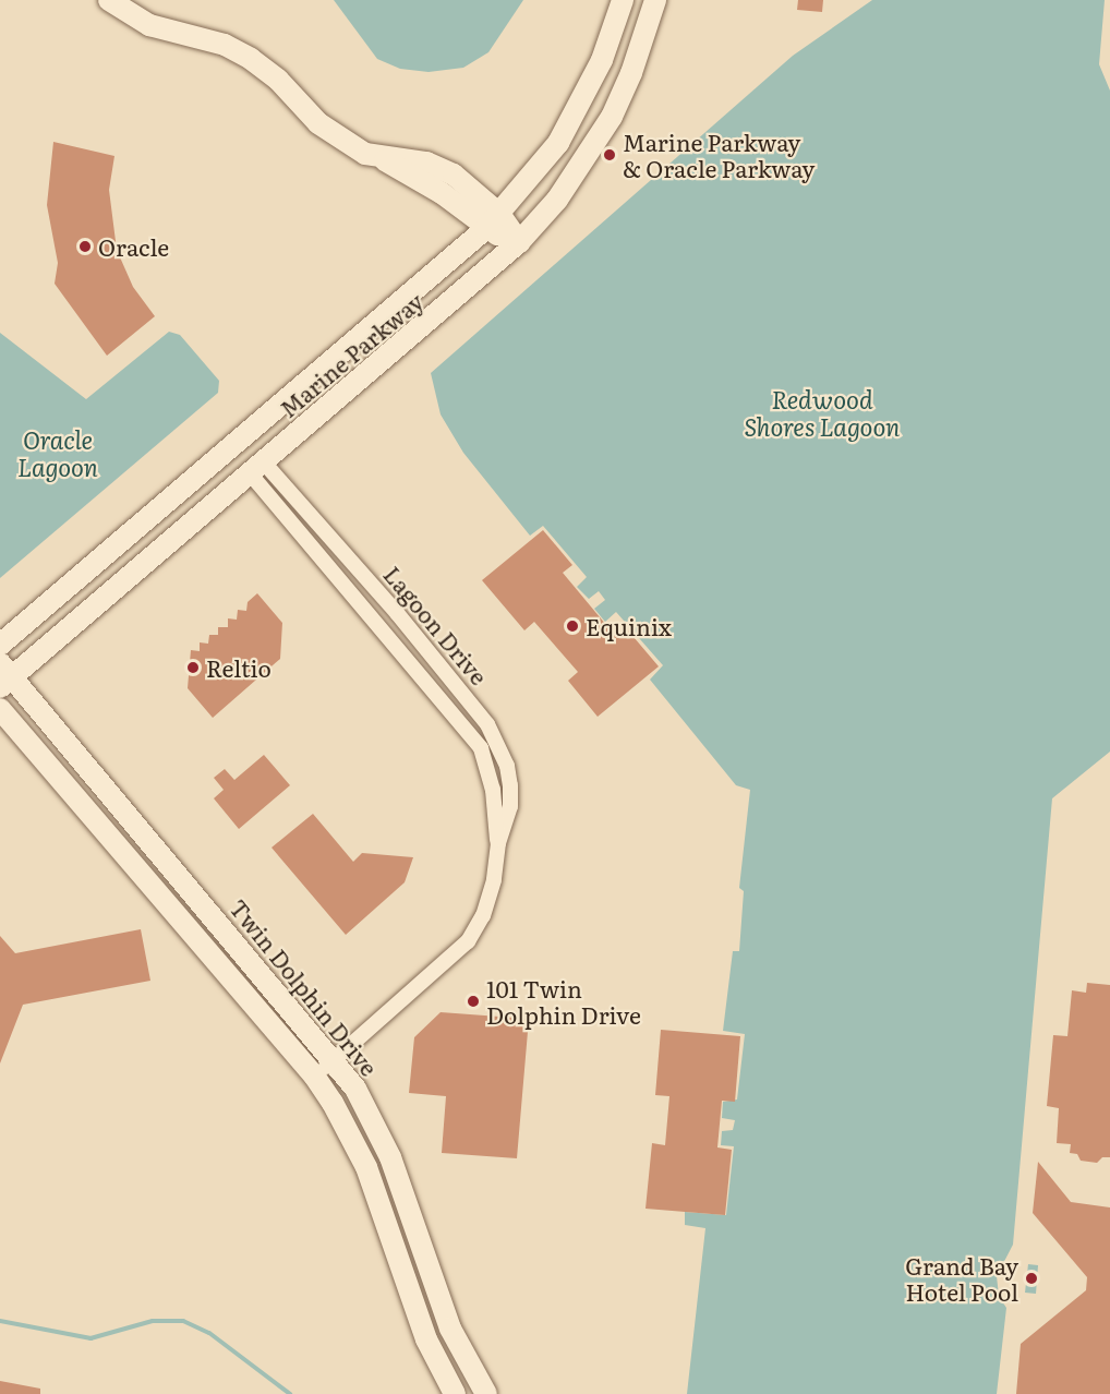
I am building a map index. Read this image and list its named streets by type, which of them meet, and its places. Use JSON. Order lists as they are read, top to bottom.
{
  "streets": {
    "main road": ["Marine Parkway", "Twin Dolphin Drive"],
    "street": ["Lagoon Drive"]
  },
  "crossings": [
    ["Marine Parkway", "Lagoon Drive"],
    ["Marine Parkway", "Twin Dolphin Drive"],
    ["Lagoon Drive", "Twin Dolphin Drive"]
  ],
  "water": ["Redwood Shores Lagoon", "Oracle Lagoon"],
  "places": [
    "Marine Parkway & Oracle Parkway",
    "Oracle",
    "Equinix",
    "Reltio",
    "101 Twin Dolphin Drive",
    "Grand Bay Hotel Pool"
  ]
}
